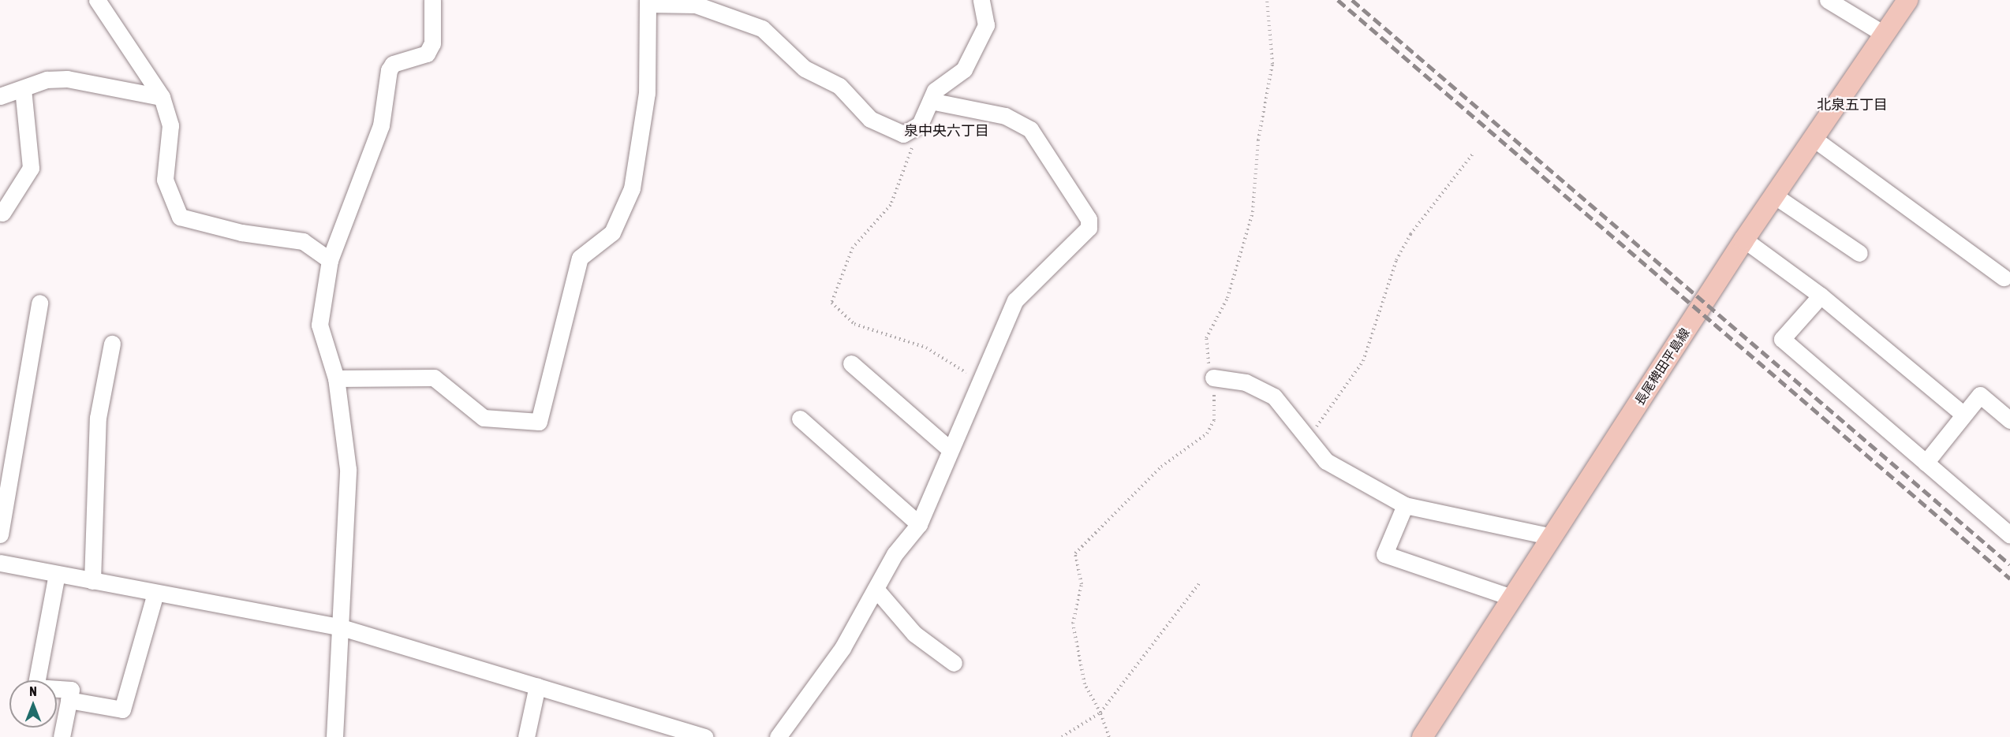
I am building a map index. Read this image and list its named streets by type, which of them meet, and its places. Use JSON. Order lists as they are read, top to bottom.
{
  "streets": {
    "main road": ["長尾稗田平島線"]
  },
  "districts": ["北泉五丁目", "泉中央六丁目"],
  "north": "top"
}
